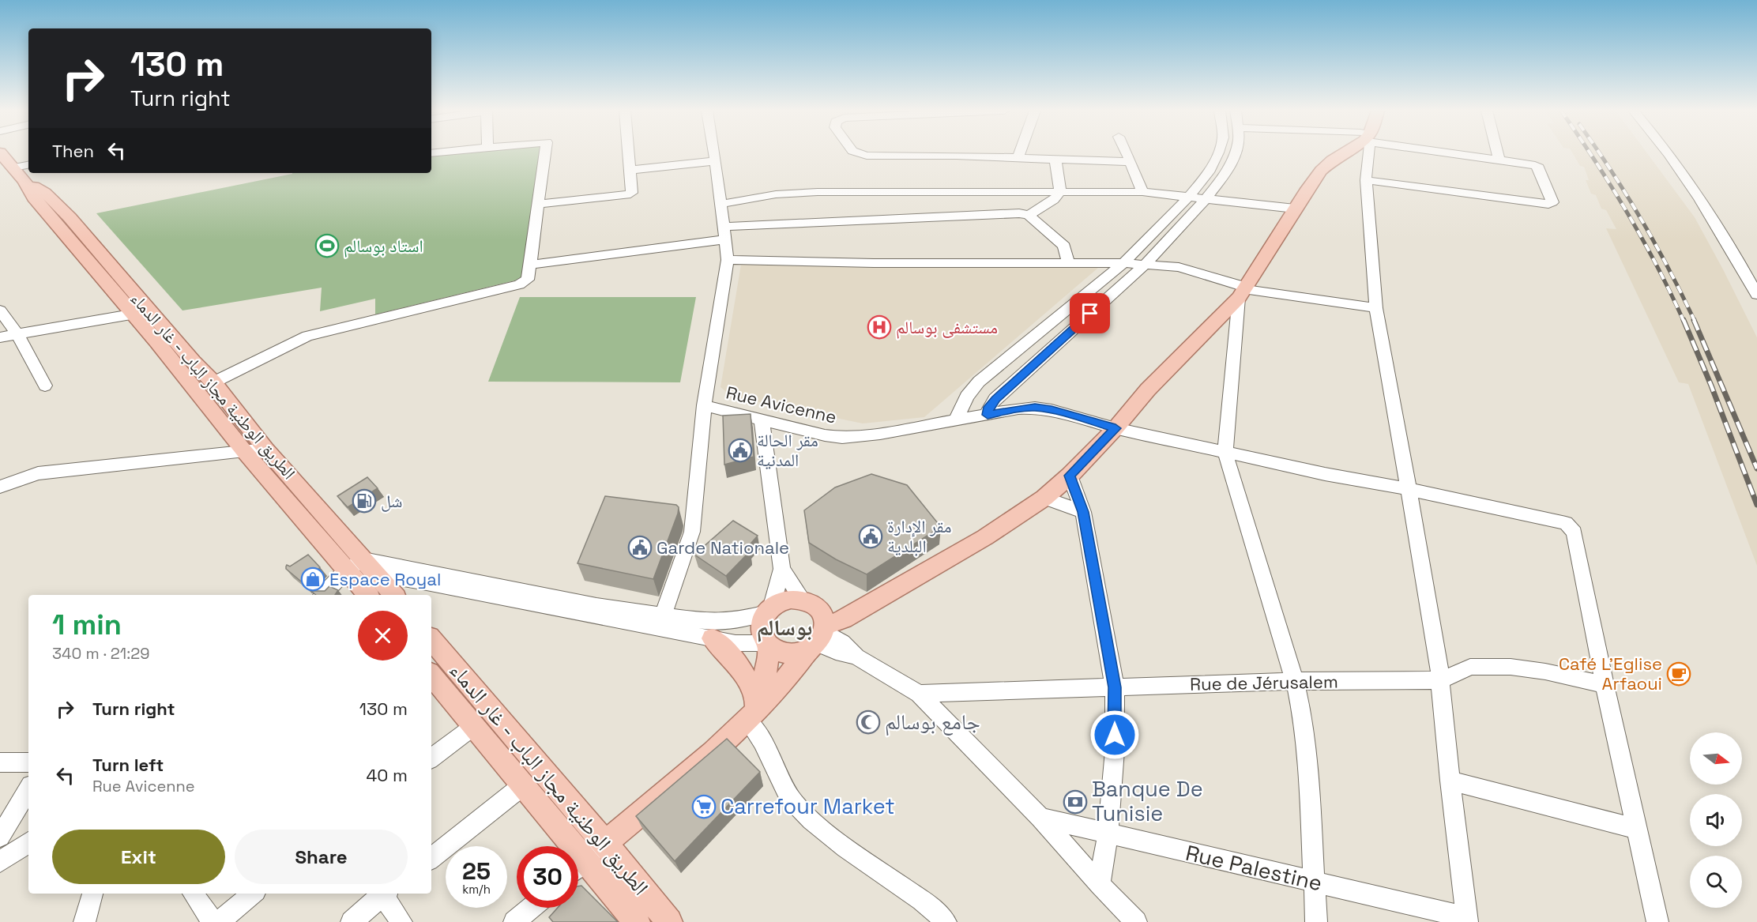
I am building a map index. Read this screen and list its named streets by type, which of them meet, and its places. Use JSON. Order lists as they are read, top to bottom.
{
  "streets": {
    "main road": ["الطريق الوطنية مجاز الباب - غار الدماء"],
    "street": ["Rue Avicenne", "Rue de Jérusalem", "Rue Palestine"]
  },
  "crossings": [
    ["Rue Avicenne", "Rue de Jérusalem"]
  ],
  "districts": ["بوسالم"],
  "places": {
    "sports": ["استاد بوسالم"],
    "hospital": ["مستشفى بوسالم"],
    "public building": ["مقر الحالة المدنية", "مقر الإدارة البلدية", "Garde Nationale"],
    "fuel station": ["شل"],
    "shop": ["Espace Royal"],
    "cafe": ["Café L'Eglise Arfaoui"],
    "mosque": ["جامع بوسالم"],
    "bank": ["Banque De Tunisie"],
    "supermarket": ["Carrefour Market"]
  },
  "north": "right",
  "page": {
    "turn": ["130 m", "Turn right"],
    "then": "Then",
    "heading": ["1 min", "340 m · 21:29"],
    "list": [
      {
        "name": "Turn right",
        "value": "130 m"
      },
      {
        "name": "Turn left",
        "note": "Rue Avicenne",
        "value": "40 m"
      }
    ],
    "buttons": ["Exit", "Share"],
    "speed": "25 km/h",
    "limit": "30"
  }
}
